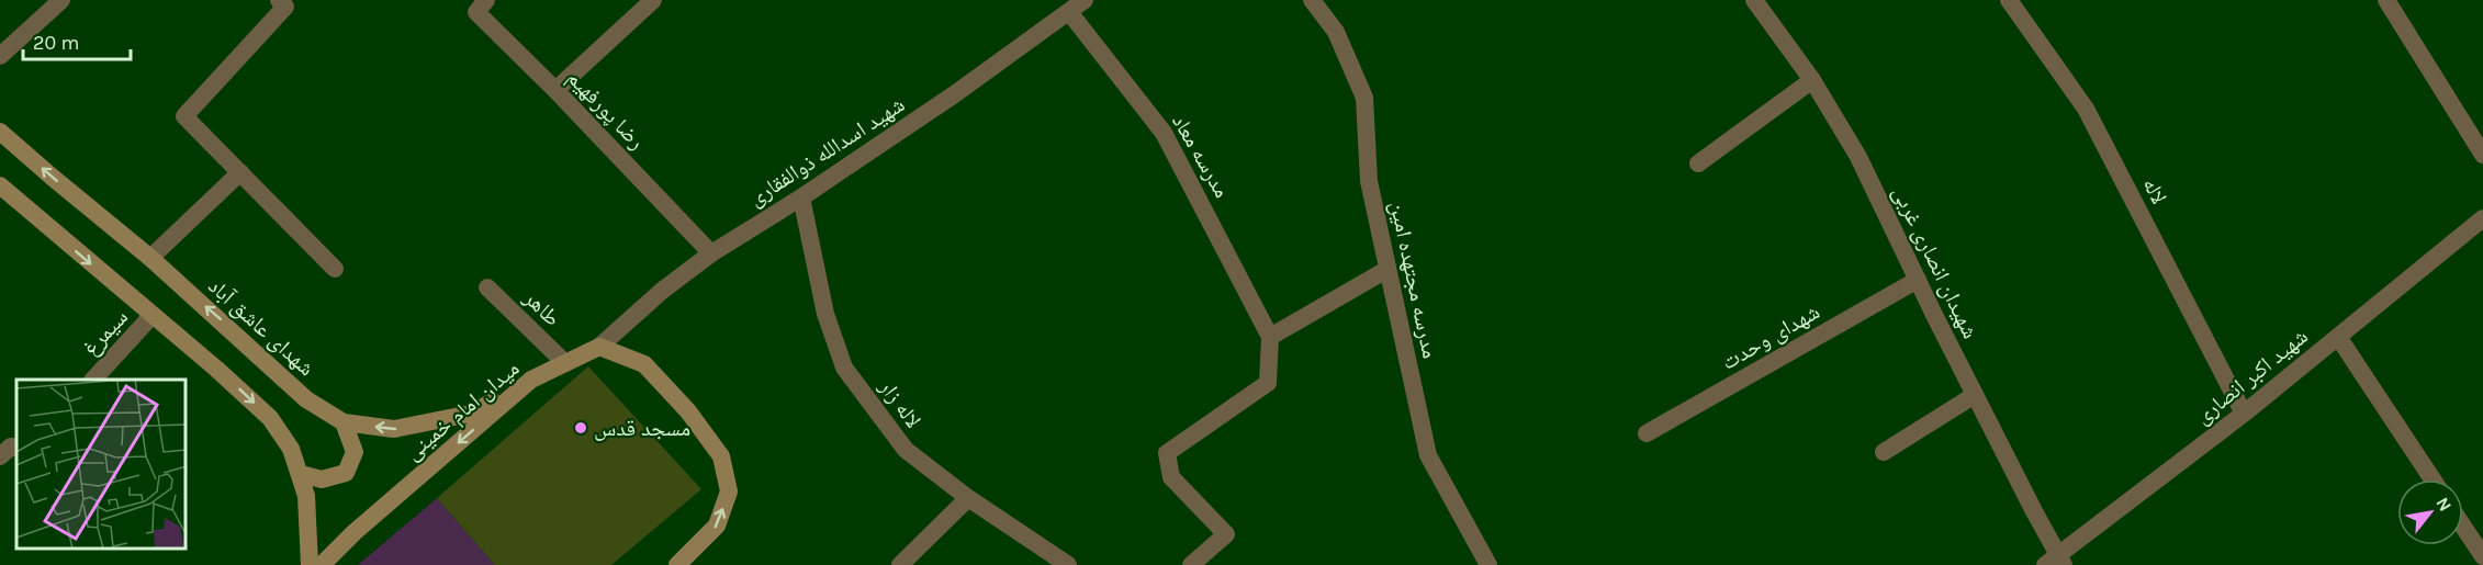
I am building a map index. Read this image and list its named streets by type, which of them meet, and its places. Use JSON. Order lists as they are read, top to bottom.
{
  "streets": {
    "main road": ["شهدای عاشق آباد", "میدان امام خمینی"],
    "street": [
      "رضا پورفهیم",
      "شهید اسدالله ذوالفقاری",
      "مدرسه معاد",
      "لاله",
      "شهیدان انصاری غربی",
      "مدرسه مجتهده امین",
      "طاهر",
      "سیمرغ",
      "شهدای وحدت",
      "شهید اکبر انصاری",
      "لاله زار"
    ]
  },
  "crossings": [
    ["رضا پورفهیم", "شهید اسدالله ذوالفقاری"],
    ["شهید اسدالله ذوالفقاری", "مدرسه معاد"],
    ["شهید اسدالله ذوالفقاری", "لاله زار"],
    ["شهید اسدالله ذوالفقاری", "میدان امام خمینی"],
    ["لاله", "شهید اکبر انصاری"],
    ["شهیدان انصاری غربی", "شهدای وحدت"],
    ["شهیدان انصاری غربی", "شهید اکبر انصاری"],
    ["طاهر", "میدان امام خمینی"],
    ["شهدای عاشق آباد", "میدان امام خمینی"]
  ],
  "one_way": ["میدان امام خمینی"],
  "places": ["مسجد قدس"],
  "scale_bar": "20 m",
  "north": "top right"
}
